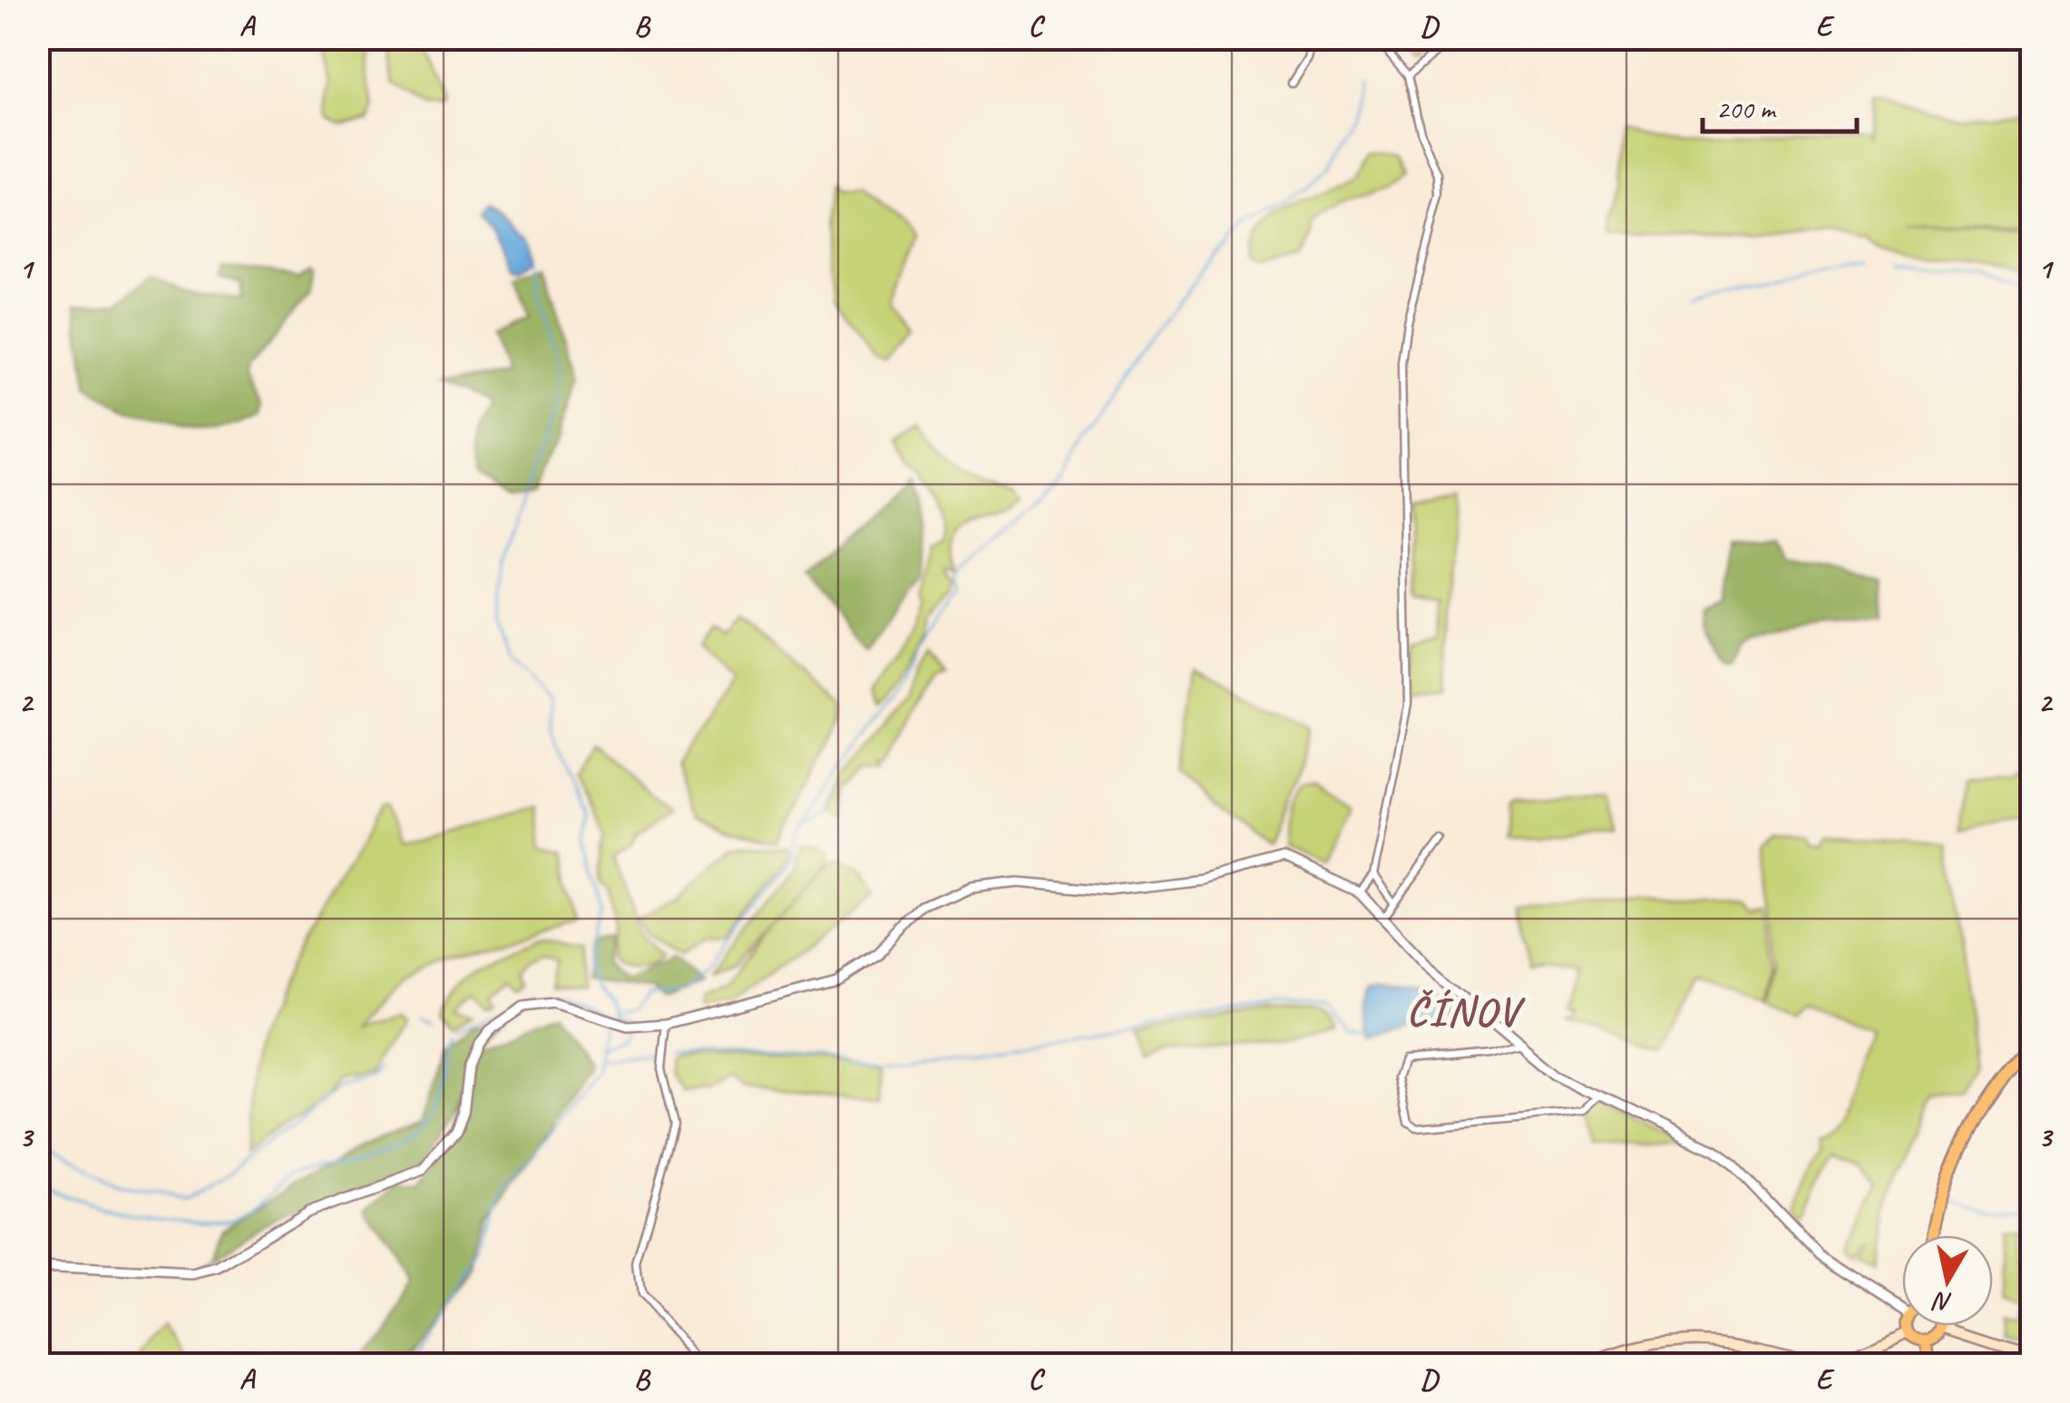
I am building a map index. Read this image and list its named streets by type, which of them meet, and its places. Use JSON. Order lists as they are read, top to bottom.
{
  "districts": ["ČÍNOV"],
  "scale_bar": "200 m",
  "north": "bottom",
  "grid": {
    "columns": [
      "A",
      "B",
      "C",
      "D",
      "E"
    ],
    "rows": ["1", "2", "3"]
  }
}
